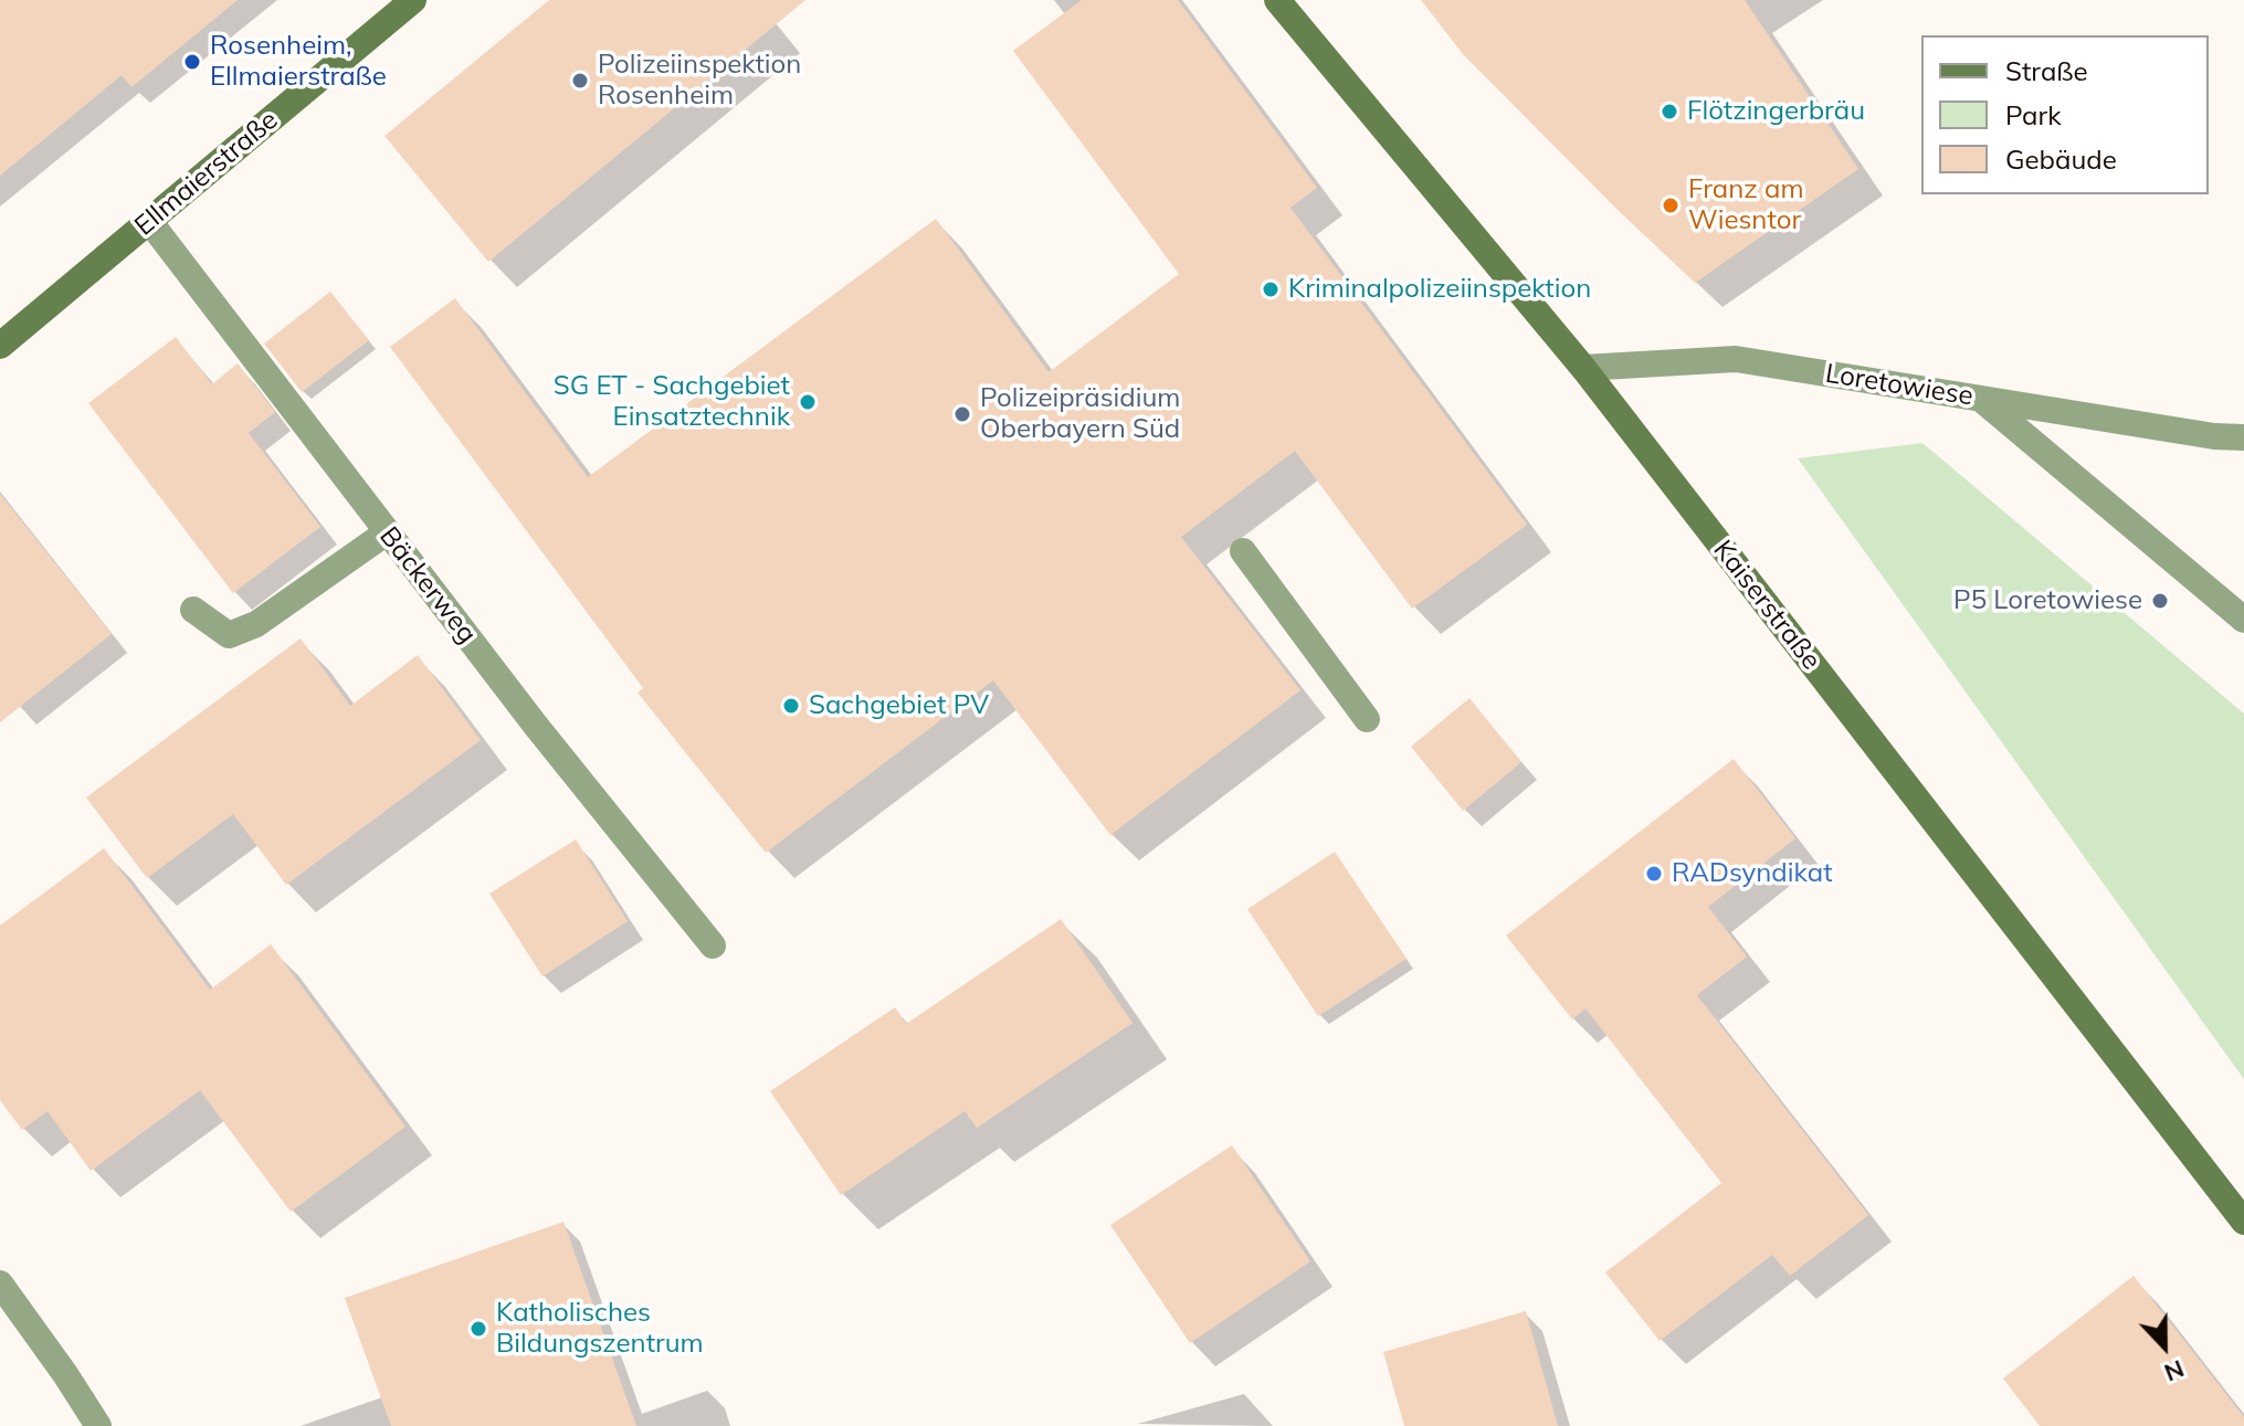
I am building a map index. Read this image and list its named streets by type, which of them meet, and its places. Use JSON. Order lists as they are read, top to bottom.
{
  "streets": {
    "street": [
      "Ellmaierstraße",
      "Loretowiese",
      "Bäckerweg",
      "Kaiserstraße"
    ]
  },
  "crossings": [
    ["Ellmaierstraße", "Bäckerweg"],
    ["Loretowiese", "Kaiserstraße"]
  ],
  "places": [
    "Rosenheim, Ellmaierstraße",
    "Polizeiinspektion Rosenheim",
    "Flötzingerbräu",
    "Franz am Wiesntor",
    "Kriminalpolizeiinspektion",
    "SG ET - Sachgebiet Einsatztechnik",
    "Polizeipräsidium Oberbayern Süd",
    "P5 Loretowiese",
    "Sachgebiet PV",
    "RADsyndikat",
    "Katholisches Bildungszentrum"
  ],
  "legend": ["Straße", "Park", "Gebäude"],
  "north": "bottom"
}
